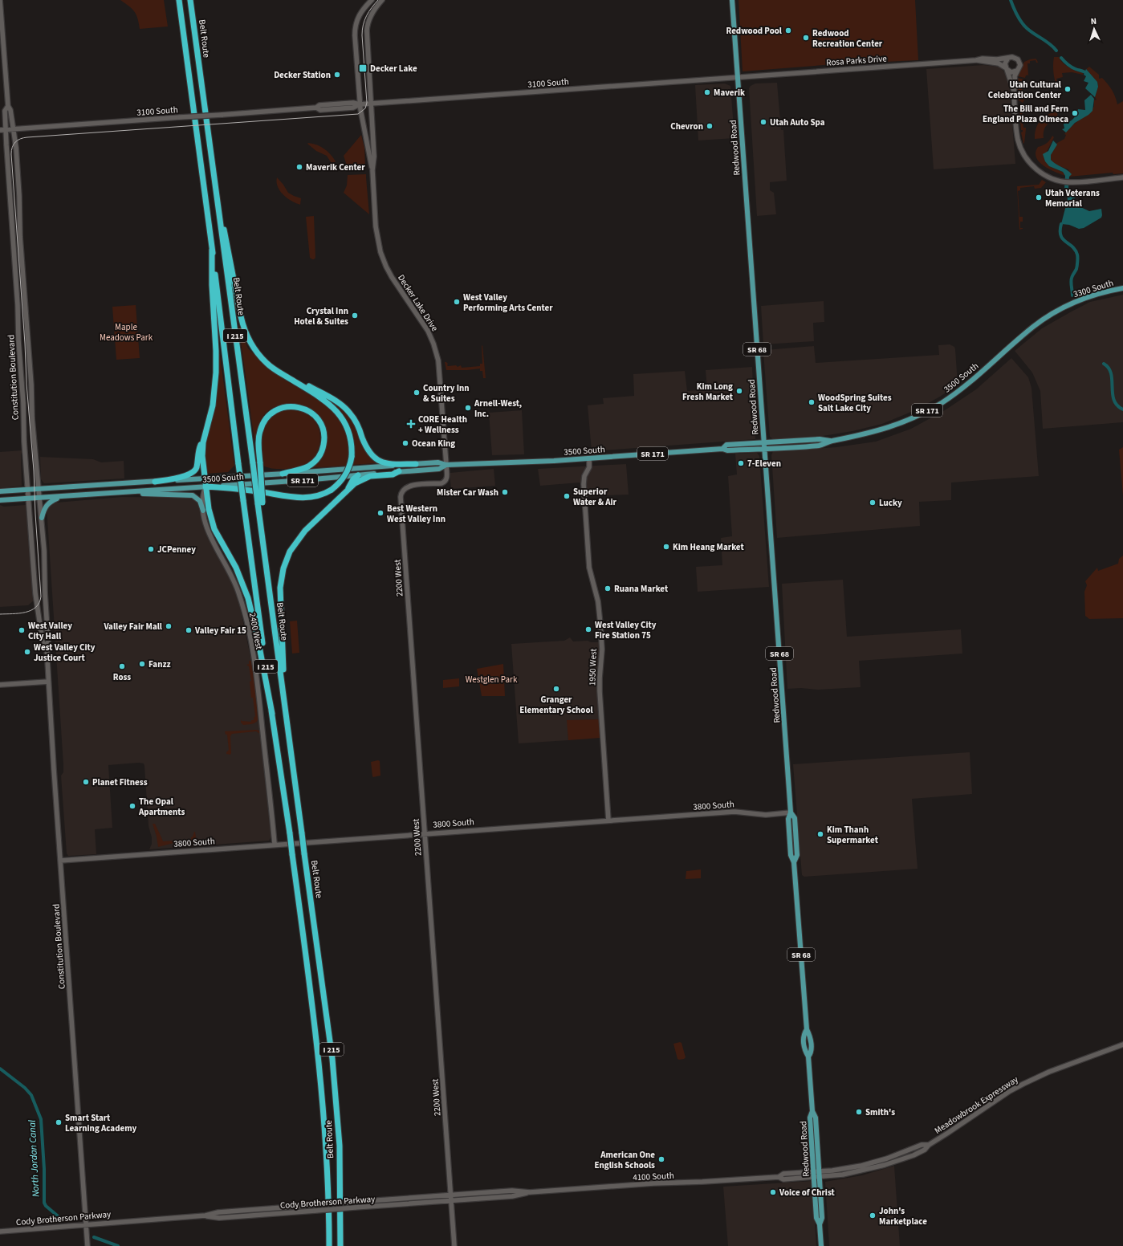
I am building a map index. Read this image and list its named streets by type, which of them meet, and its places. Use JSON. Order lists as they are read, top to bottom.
{
  "streets": {
    "highway": ["Belt Route", "I 215"],
    "main road": [
      "Rosa Parks Drive",
      "3100 South",
      "Redwood Road",
      "3300 South",
      "Decker Lake Drive",
      "SR 68",
      "Constitution Boulevard",
      "3500 South",
      "SR 171",
      "2200 West",
      "2400 West",
      "1950 West",
      "3800 South",
      "Meadowbrook Expressway",
      "4100 South",
      "Cody Brotherson Parkway"
    ]
  },
  "crossings": [
    ["Rosa Parks Drive", "3100 South"],
    ["Rosa Parks Drive", "Redwood Road"],
    ["3100 South", "Redwood Road"],
    ["3100 South", "Decker Lake Drive"],
    ["3100 South", "Constitution Boulevard"],
    ["Redwood Road", "3500 South"],
    ["Redwood Road", "3800 South"],
    ["Redwood Road", "Meadowbrook Expressway"],
    ["Redwood Road", "4100 South"],
    ["3300 South", "3500 South"],
    ["Decker Lake Drive", "3500 South"],
    ["Decker Lake Drive", "2200 West"],
    ["Constitution Boulevard", "3500 South"],
    ["Constitution Boulevard", "3800 South"],
    ["Constitution Boulevard", "Cody Brotherson Parkway"],
    ["3500 South", "2200 West"],
    ["3500 South", "2400 West"],
    ["3500 South", "1950 West"],
    ["2200 West", "3800 South"],
    ["2200 West", "4100 South"],
    ["2200 West", "Cody Brotherson Parkway"],
    ["2400 West", "3800 South"],
    ["1950 West", "3800 South"],
    ["Meadowbrook Expressway", "4100 South"],
    ["4100 South", "Cody Brotherson Parkway"]
  ],
  "water": ["North Jordan Canal"],
  "parks": ["Maple Meadows Park", "Westglen Park"],
  "places": {
    "other": [
      "Redwood Pool",
      "Redwood Recreation Center",
      "Decker Station",
      "Utah Cultural Celebration Center",
      "Maverik",
      "The Bill and Fern England Plaza Olmeca",
      "Utah Auto Spa",
      "Chevron",
      "Maverik Center",
      "Utah Veterans Memorial",
      "West Valley Performing Arts Center",
      "Crystal Inn Hotel & Suites",
      "Kim Long Fresh Market",
      "Country Inn & Suites",
      "WoodSpring Suites Salt Lake City",
      "Arnell-West, Inc.",
      "Ocean King",
      "7-Eleven",
      "Mister Car Wash",
      "Superior Water & Air",
      "Lucky",
      "Best Western West Valley Inn",
      "Kim Heang Market",
      "JCPenney",
      "Ruana Market",
      "Valley Fair Mall",
      "West Valley City Fire Station 75",
      "West Valley City Hall",
      "Valley Fair 15",
      "West Valley City Justice Court",
      "Fanzz",
      "Ross",
      "Granger Elementary School",
      "Planet Fitness",
      "The Opal Apartments",
      "Kim Thanh Supermarket",
      "Smith's",
      "Smart Start Learning Academy",
      "American One English Schools",
      "Voice of Christ",
      "John's Marketplace"
    ],
    "transit": ["Decker Lake"],
    "health": ["CORE Health + Wellness"]
  },
  "north": "top"
}
